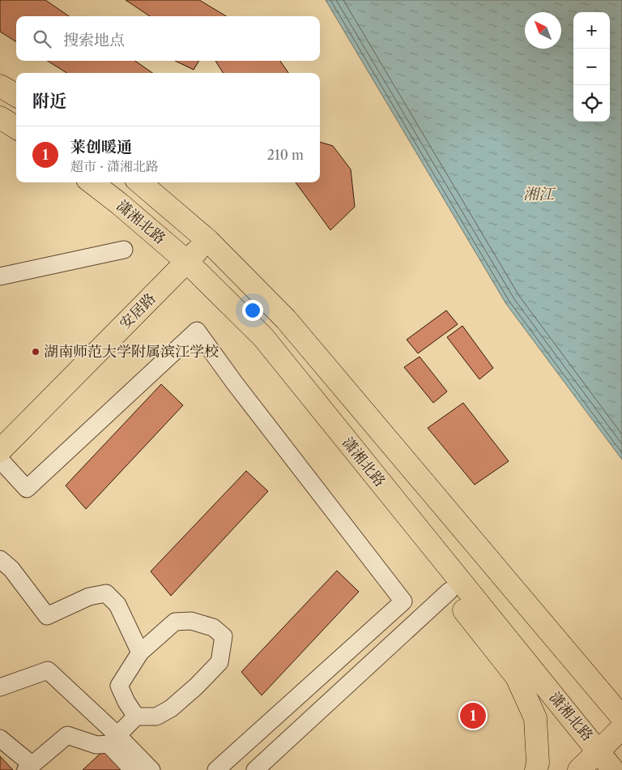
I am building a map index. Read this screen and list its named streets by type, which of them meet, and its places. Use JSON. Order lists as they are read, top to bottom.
{
  "streets": {
    "main road": ["潇湘北路", "安居路"]
  },
  "crossings": [
    ["潇湘北路", "安居路"]
  ],
  "water": ["湘江"],
  "places": ["湖南师范大学附属滨江学校"],
  "north": "top left",
  "page": {
    "map_buttons": ["+", "−"],
    "search": "搜索地点",
    "heading": "附近",
    "list": [
      {
        "mark": "1",
        "name": "莱创暖通",
        "note": "超市 · 潇湘北路",
        "value": "210 m"
      }
    ],
    "pins": "1"
  }
}
